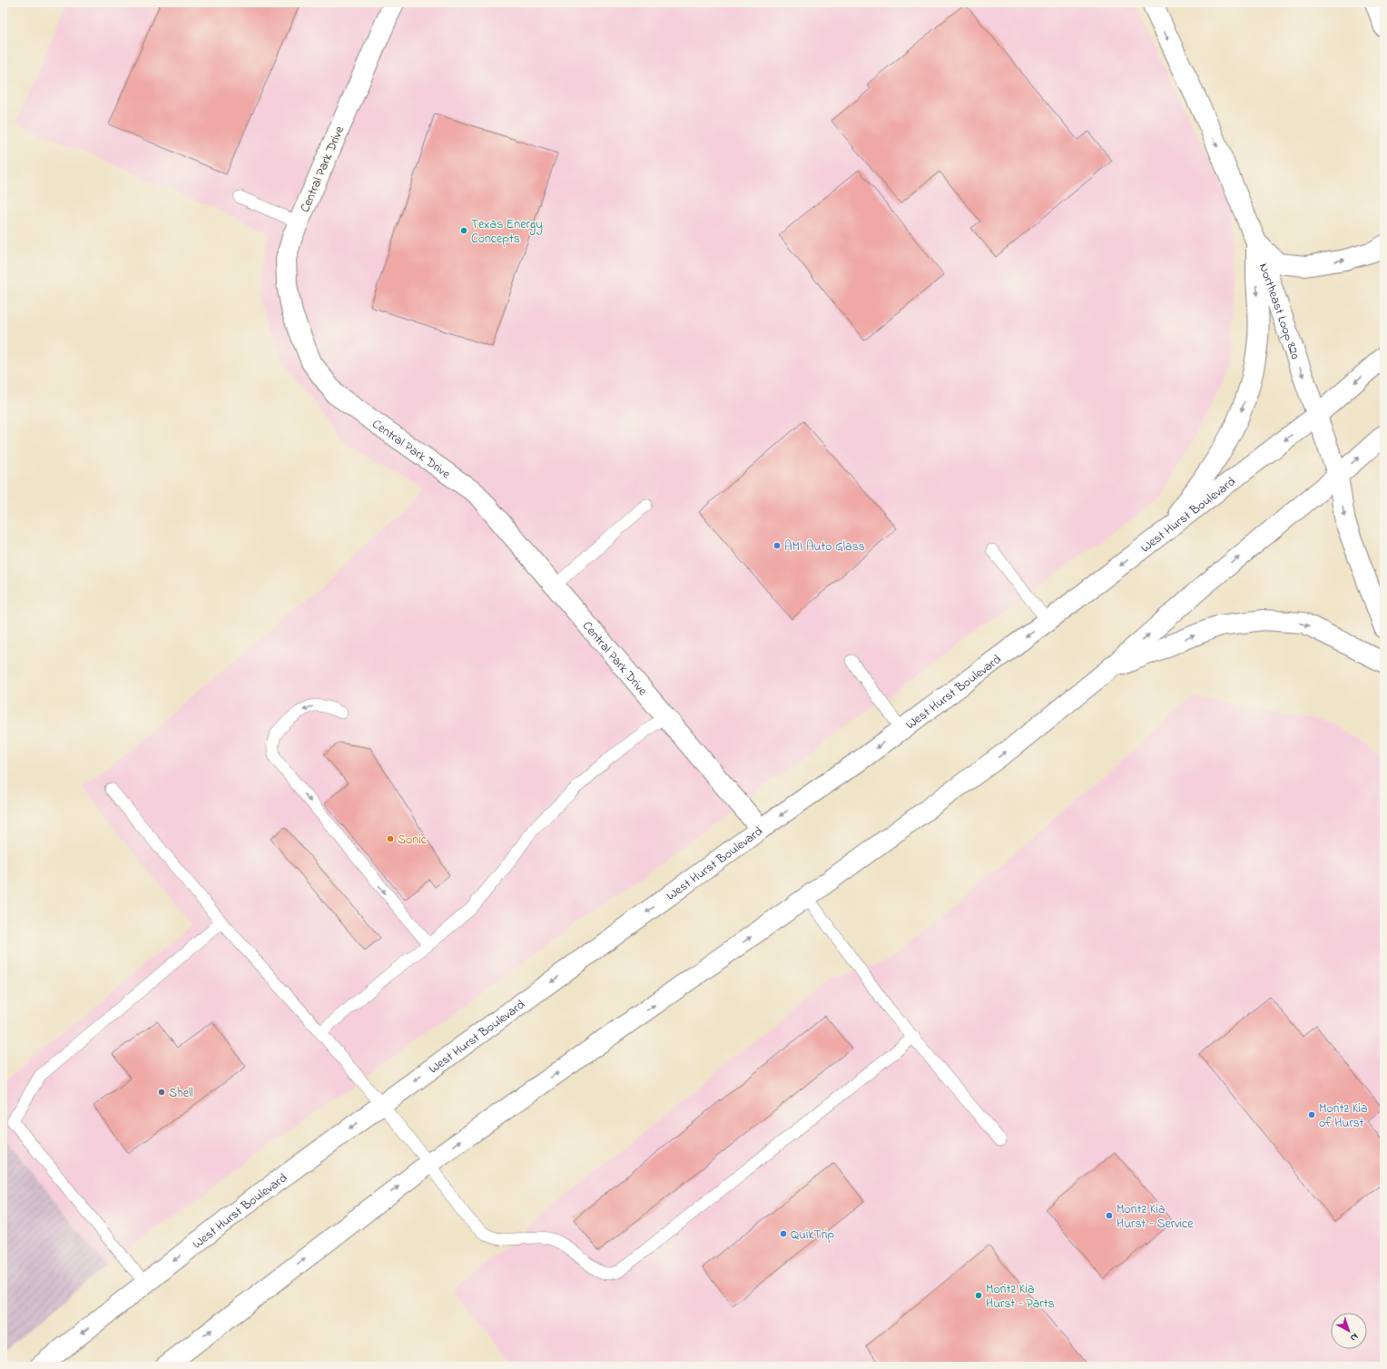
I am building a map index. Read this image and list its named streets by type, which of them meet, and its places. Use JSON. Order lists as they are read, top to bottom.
{
  "streets": {
    "main road": ["Central Park Drive", "Northeast Loop 820", "West Hurst Boulevard"]
  },
  "crossings": [
    ["Central Park Drive", "West Hurst Boulevard"],
    ["Northeast Loop 820", "West Hurst Boulevard"]
  ],
  "one_way": ["Northeast Loop 820"],
  "places": [
    "Texas Energy Concepts",
    "AMI Auto Glass",
    "Sonic",
    "Shell",
    "Moritz Kia of Hurst",
    "Moritz Kia Hurst - Service",
    "QuikTrip",
    "Moritz Kia Hurst - Parts"
  ],
  "north": "bottom right"
}
